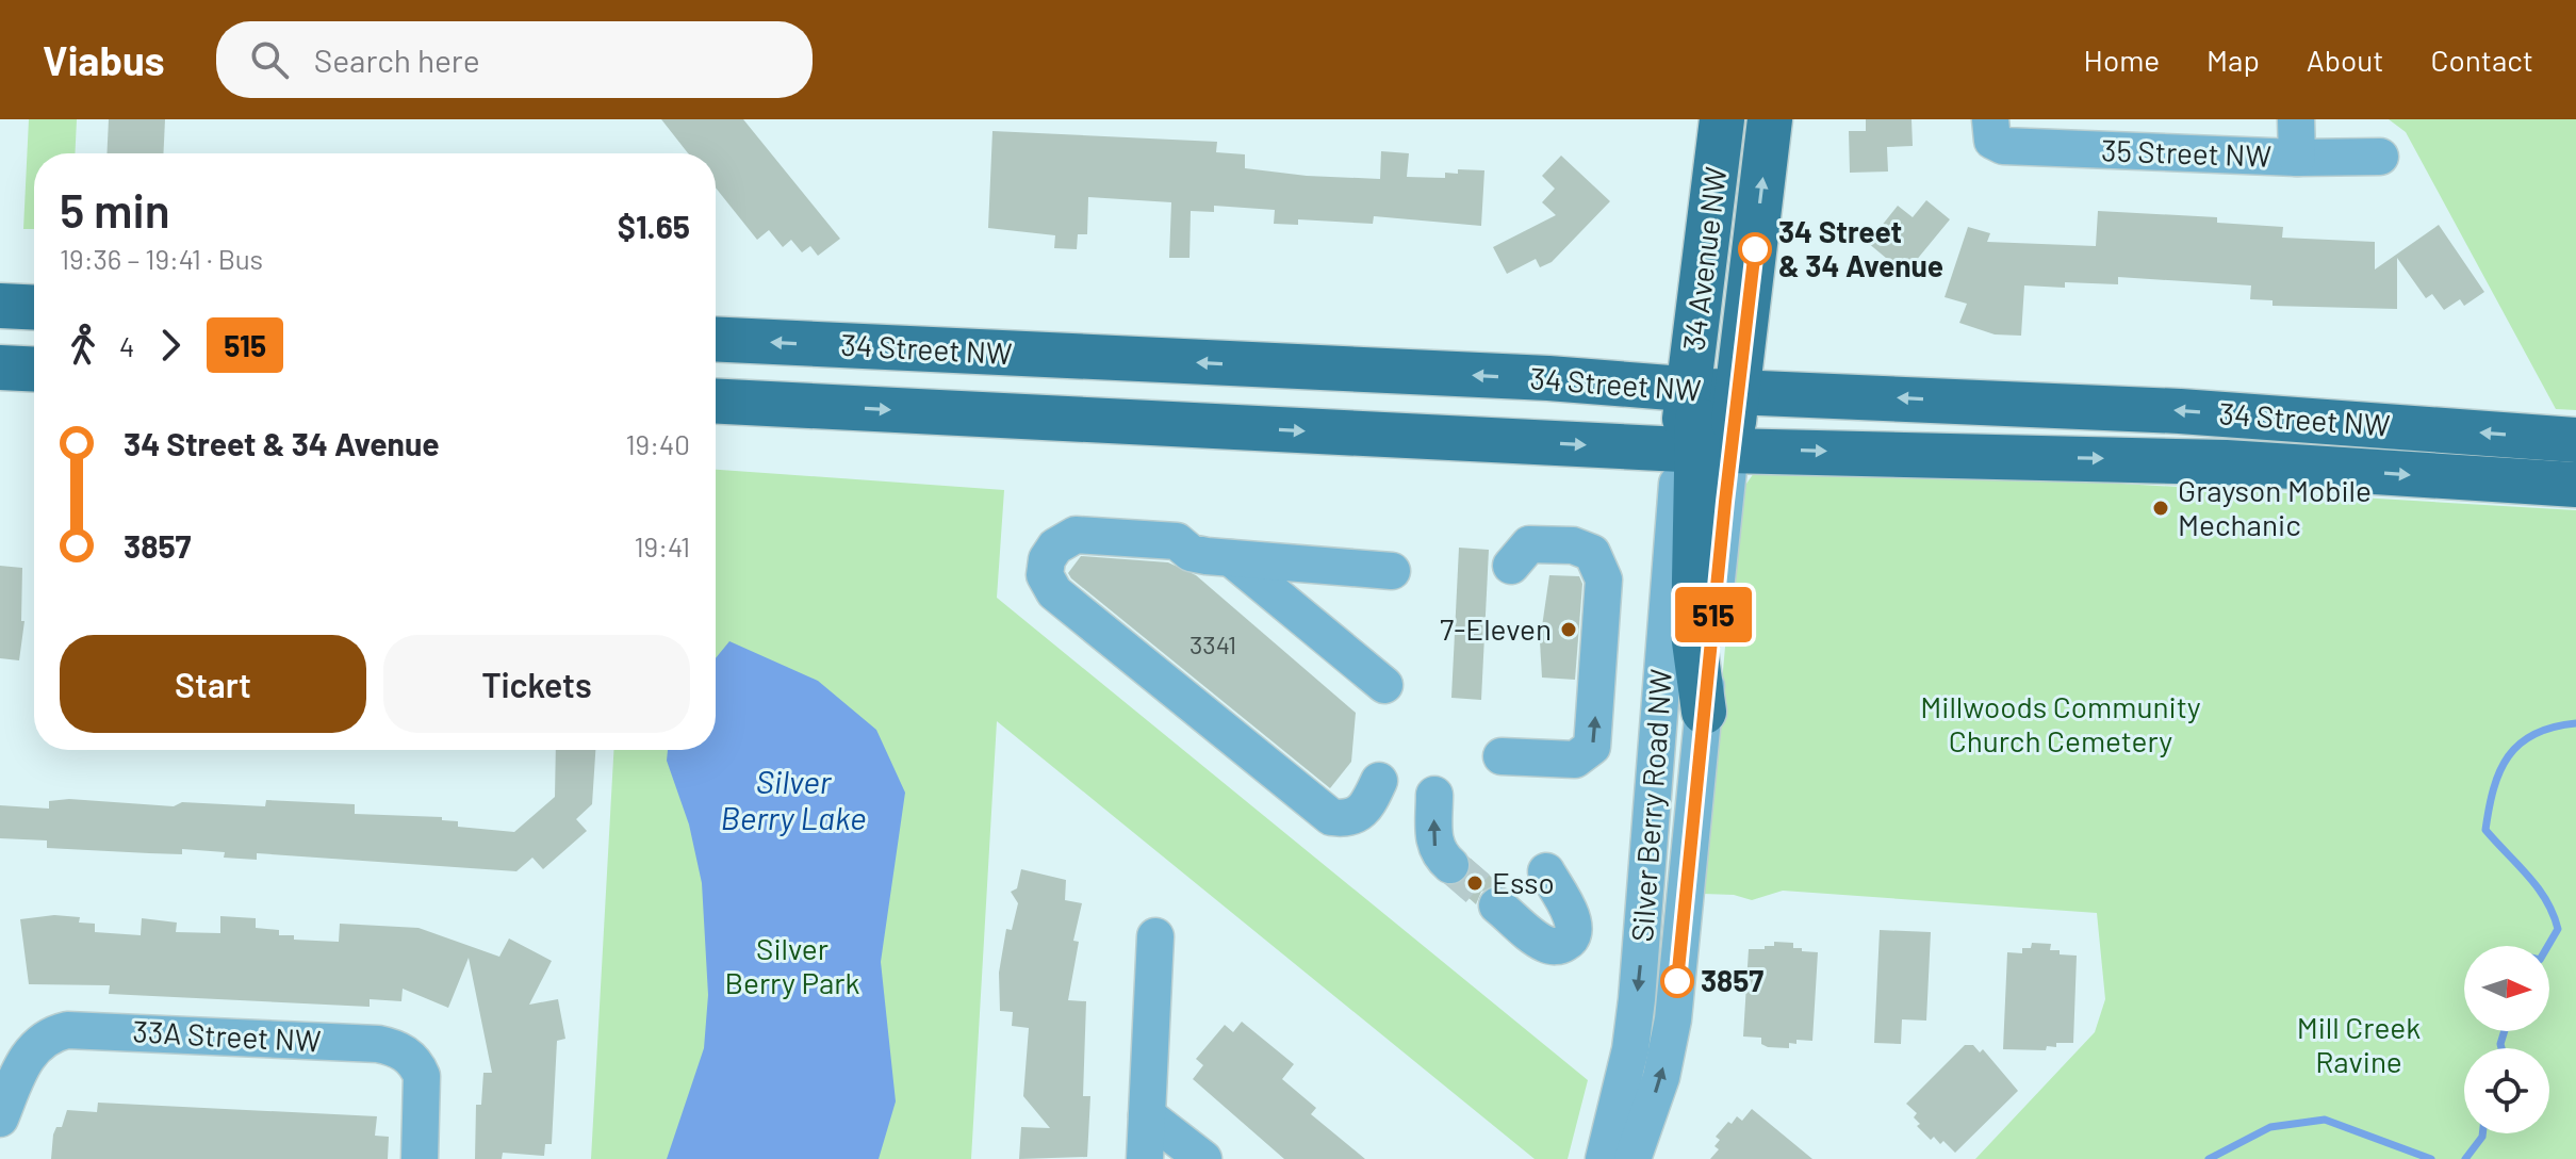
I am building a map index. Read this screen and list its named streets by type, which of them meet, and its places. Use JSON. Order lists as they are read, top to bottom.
{
  "streets": {
    "main road": ["34 Avenue NW", "34 Street NW"],
    "street": ["35 Street NW", "Silver Berry Road NW", "33A Street NW"]
  },
  "crossings": [
    ["34 Avenue NW", "34 Street NW"],
    ["34 Avenue NW", "Silver Berry Road NW"],
    ["34 Street NW", "Silver Berry Road NW"]
  ],
  "water": ["Silver Berry Lake"],
  "parks": ["Millwoods Community Church Cemetery", "Silver Berry Park", "Mill Creek Ravine"],
  "places": [
    "34 Street & 34 Avenue",
    "Grayson Mobile Mechanic",
    "7-Eleven",
    "Esso",
    "3857"
  ],
  "lines": ["bus line 515"],
  "house_numbers": ["3341"],
  "north": "right",
  "page": {
    "header": "Viabus",
    "search": "Search here",
    "nav": [
      "Home",
      "Map",
      "About",
      "Contact"
    ],
    "on_map": "515",
    "heading": ["5 min", "19:36 – 19:41 · Bus", "$1.65"],
    "legs": ["4", "515"],
    "list": [
      {
        "name": "34 Street & 34 Avenue",
        "value": "19:40"
      },
      {
        "name": "3857",
        "value": "19:41"
      }
    ],
    "buttons": ["Start", "Tickets"]
  }
}
